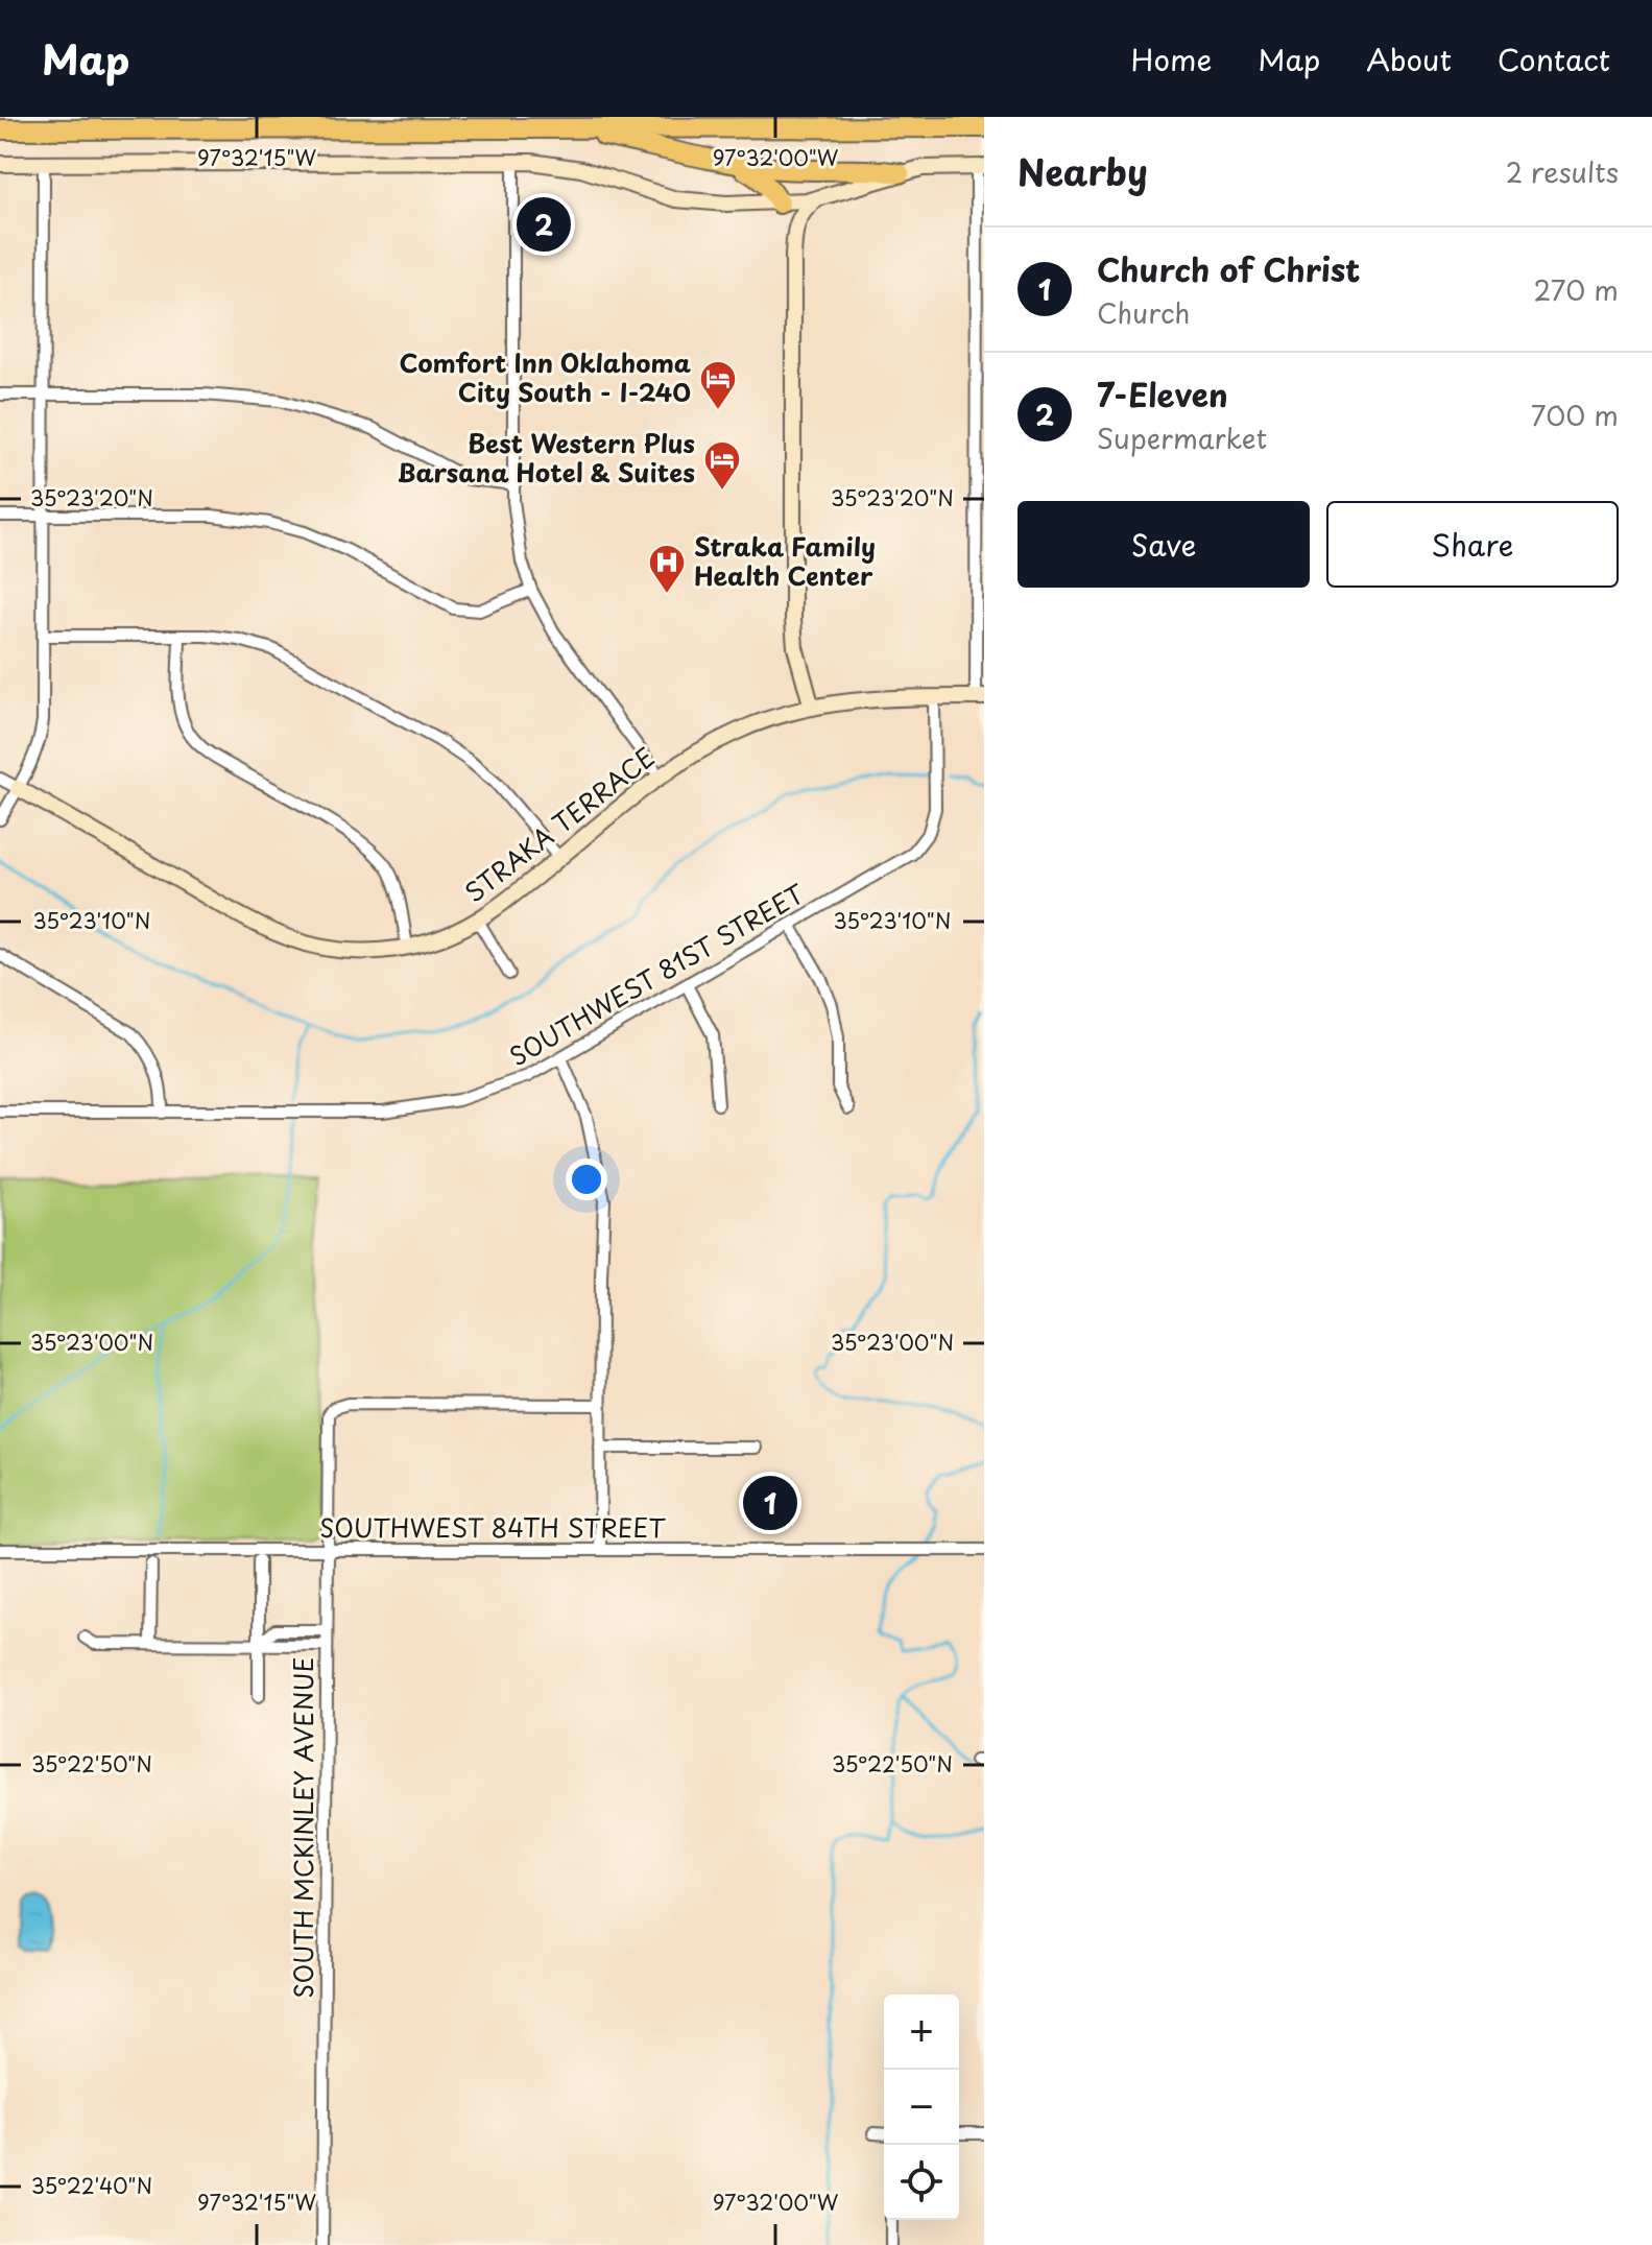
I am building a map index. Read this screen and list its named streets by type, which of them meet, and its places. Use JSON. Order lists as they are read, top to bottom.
{
  "streets": {
    "street": [
      "STRAKA TERRACE",
      "SOUTHWEST 81ST STREET",
      "SOUTHWEST 84TH STREET",
      "SOUTH MCKINLEY AVENUE"
    ]
  },
  "crossings": [
    ["STRAKA TERRACE", "SOUTHWEST 81ST STREET"],
    ["SOUTHWEST 84TH STREET", "SOUTH MCKINLEY AVENUE"]
  ],
  "places": {
    "hotel": ["Comfort Inn Oklahoma City South - I-240", "Best Western Plus Barsana Hotel & Suites"],
    "hospital": ["Straka Family Health Center"]
  },
  "page": {
    "header": "Map",
    "nav": [
      "Home",
      "Map",
      "About",
      "Contact"
    ],
    "heading": ["Nearby", "2 results"],
    "pins": ["2", "1"],
    "list": [
      {
        "mark": "1",
        "name": "Church of Christ",
        "note": "Church",
        "value": "270 m"
      },
      {
        "mark": "2",
        "name": "7-Eleven",
        "note": "Supermarket",
        "value": "700 m"
      }
    ],
    "buttons": ["Save", "Share"],
    "map_buttons": ["+", "−"]
  },
  "coordinates": [
    "97°32'15\"W",
    "97°32'00\"W",
    "35°23'20\"N",
    "35°23'10\"N",
    "35°23'00\"N",
    "35°22'50\"N",
    "35°22'40\"N"
  ]
}
